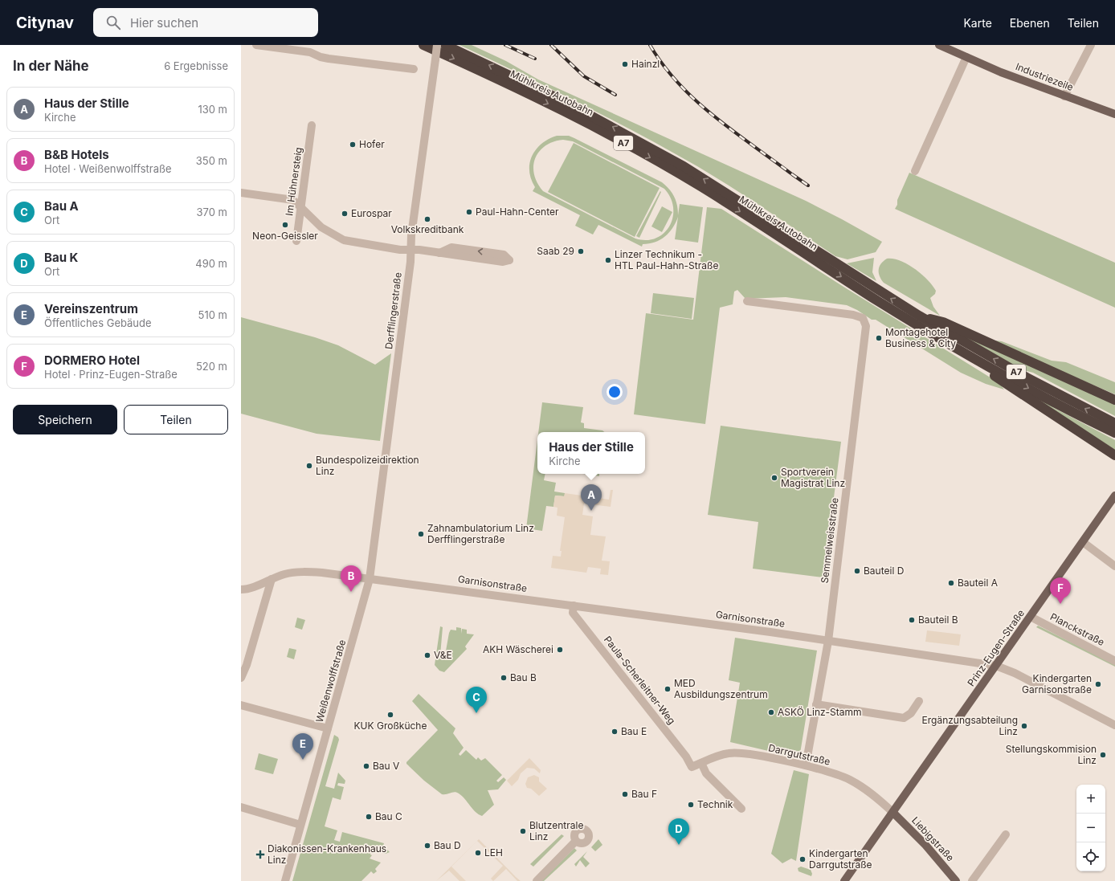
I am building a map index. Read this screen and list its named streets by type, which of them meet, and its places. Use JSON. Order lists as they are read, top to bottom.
{
  "streets": {
    "highway": ["Mühlkreis Autobahn", "A7"],
    "main road": ["Industriezeile", "Prinz-Eugen-Straße", "Liebigstraße"],
    "street": [
      "Im Hühnersteig",
      "Derfflingerstraße",
      "Semmelweisstraße",
      "Garnisonstraße",
      "Planckstraße",
      "Paula-Scherleitner-Weg",
      "Weißenwolffstraße",
      "Darrgutstraße"
    ]
  },
  "crossings": [
    ["Derfflingerstraße", "Garnisonstraße"],
    ["Derfflingerstraße", "Weißenwolffstraße"],
    ["Semmelweisstraße", "Garnisonstraße"],
    ["Semmelweisstraße", "Darrgutstraße"],
    ["Garnisonstraße", "Prinz-Eugen-Straße"],
    ["Garnisonstraße", "Paula-Scherleitner-Weg"],
    ["Garnisonstraße", "Weißenwolffstraße"],
    ["Planckstraße", "Prinz-Eugen-Straße"],
    ["Prinz-Eugen-Straße", "Darrgutstraße"],
    ["Prinz-Eugen-Straße", "Liebigstraße"],
    ["Paula-Scherleitner-Weg", "Darrgutstraße"],
    ["Darrgutstraße", "Liebigstraße"]
  ],
  "places": {
    "other": [
      "Hainzl",
      "Hofer",
      "Paul-Hahn-Center",
      "Eurospar",
      "Volkskreditbank",
      "Neon-Geissler",
      "Saab 29",
      "Linzer Technikum - HTL Paul-Hahn-Straße",
      "Montagehotel Business & City",
      "Bundespolizeidirektion Linz",
      "Sportverein Magistrat Linz",
      "Zahnambulatorium Linz Derfflingerstraße",
      "Bauteil D",
      "Bauteil A",
      "Bauteil B",
      "AKH Wäscherei",
      "V&E",
      "Bau B",
      "Kindergarten Garnisonstraße",
      "MED Ausbildungszentrum",
      "ASKÖ Linz-Stamm",
      "KUK Großküche",
      "Ergänzungsabteilung Linz",
      "Bau E",
      "Stellungskommision Linz",
      "Bau V",
      "Bau F",
      "Technik",
      "Bau C",
      "Blutzentrale Linz",
      "Bau D",
      "LEH",
      "Kindergarten Darrgutstraße"
    ],
    "health": ["Diakonissen-Krankenhaus Linz"]
  },
  "page": {
    "header": "Citynav",
    "search": "Hier suchen",
    "nav": ["Karte", "Ebenen", "Teilen"],
    "heading": ["In der Nähe", "6 Ergebnisse"],
    "list": [
      {
        "mark": "A",
        "name": "Haus der Stille",
        "note": "Kirche",
        "value": "130 m"
      },
      {
        "mark": "B",
        "name": "B&B Hotels",
        "note": "Hotel · Weißenwolffstraße",
        "value": "350 m"
      },
      {
        "mark": "C",
        "name": "Bau A",
        "note": "Ort",
        "value": "370 m"
      },
      {
        "mark": "D",
        "name": "Bau K",
        "note": "Ort",
        "value": "490 m"
      },
      {
        "mark": "E",
        "name": "Vereinszentrum",
        "note": "Öffentliches Gebäude",
        "value": "510 m"
      },
      {
        "mark": "F",
        "name": "DORMERO Hotel",
        "note": "Hotel · Prinz-Eugen-Straße",
        "value": "520 m"
      }
    ],
    "buttons": ["Speichern", "Teilen"],
    "popup": ["Haus der Stille", "Kirche"],
    "pins": [
      "A",
      "B",
      "F",
      "C",
      "E",
      "D"
    ],
    "map_buttons": ["+", "−"]
  }
}
